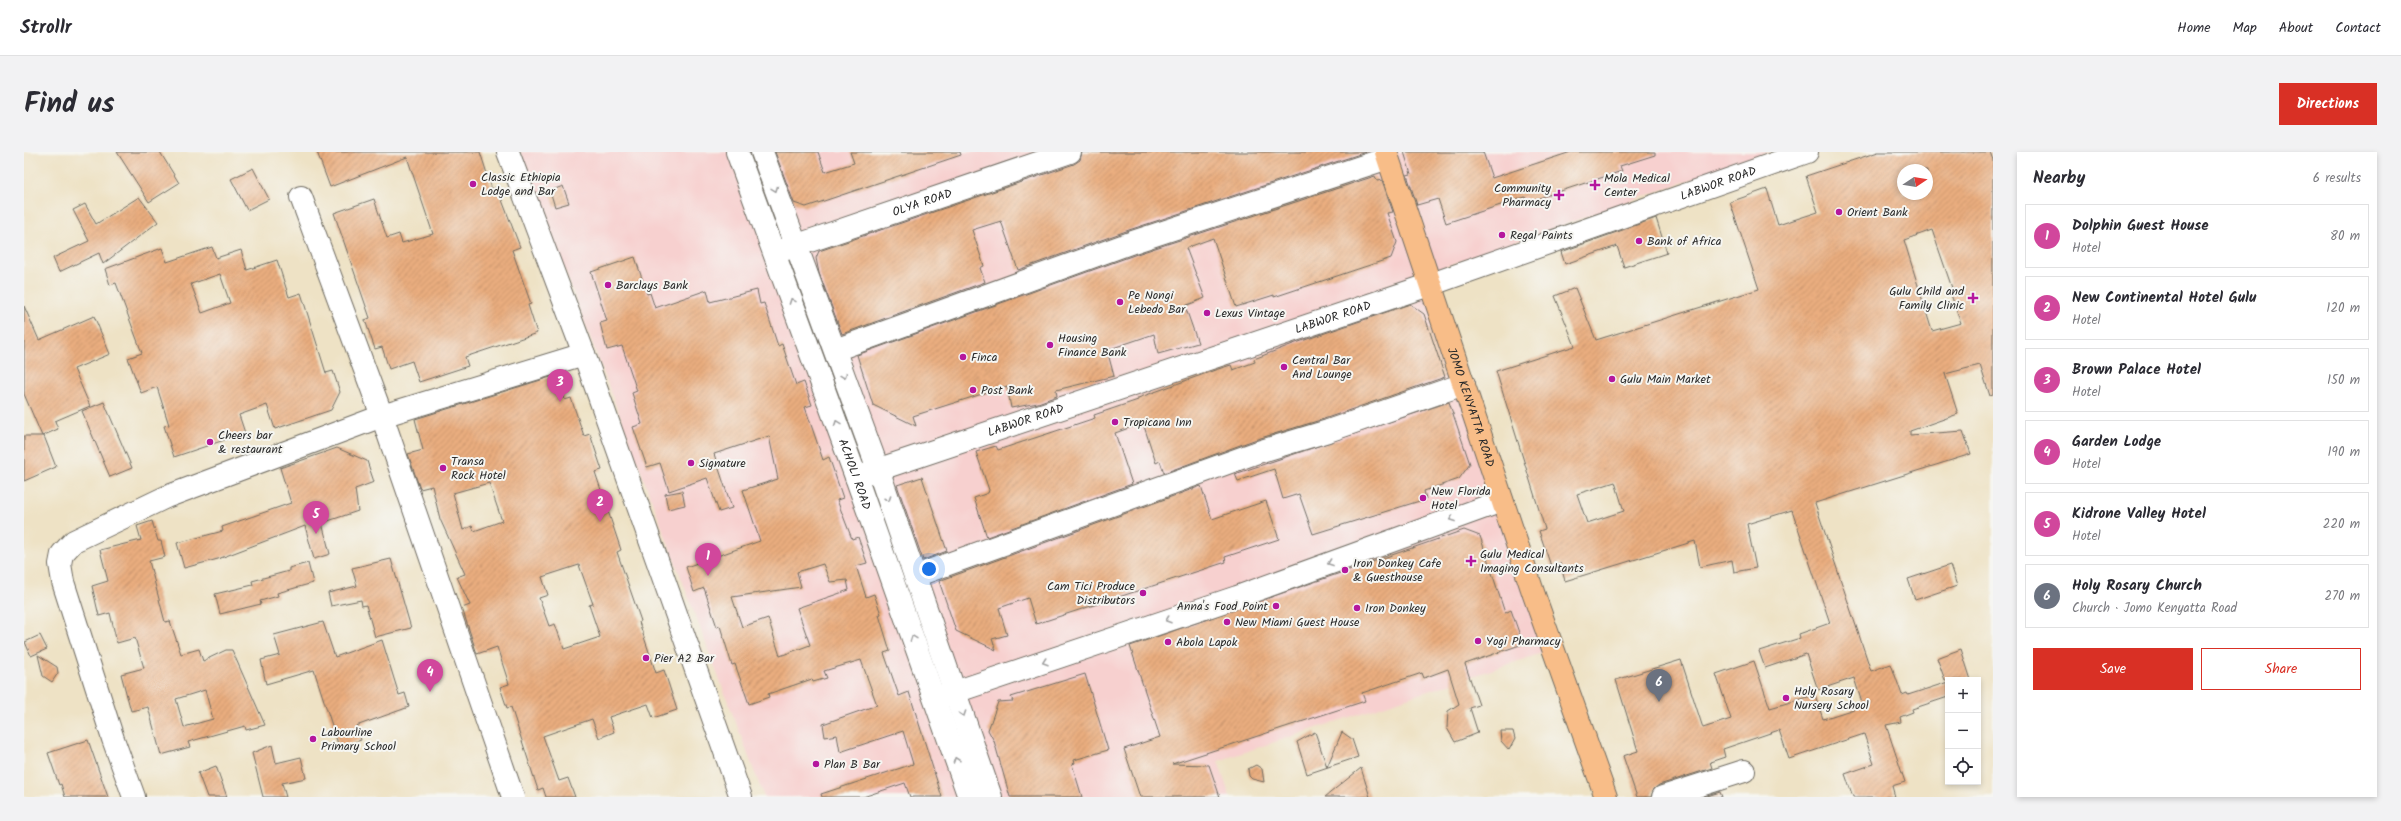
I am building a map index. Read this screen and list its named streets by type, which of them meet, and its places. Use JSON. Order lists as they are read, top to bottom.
{
  "streets": {
    "main road": ["JOMO KENYATTA ROAD"],
    "street": ["LABWOR ROAD", "OLYA ROAD", "ACHOLI ROAD"]
  },
  "crossings": [
    ["LABWOR ROAD", "JOMO KENYATTA ROAD"],
    ["LABWOR ROAD", "ACHOLI ROAD"],
    ["OLYA ROAD", "ACHOLI ROAD"]
  ],
  "places": {
    "other": [
      "Classic Ethiopia Lodge and Bar",
      "Orient Bank",
      "Regal Paints",
      "Bank of Africa",
      "Barclays Bank",
      "Pe Nongi Lebedo Bar",
      "Lexus Vintage",
      "Housing Finance Bank",
      "Finca",
      "Central Bar And Lounge",
      "Gulu Main Market",
      "Post Bank",
      "Tropicana Inn",
      "Cheers bar & restaurant",
      "Signature",
      "Transa Rock Hotel",
      "New Florida Hotel",
      "Iron Donkey Cafe & Guesthouse",
      "Cam Tici Produce Distributors",
      "Anna's Food Point",
      "Iron Donkey",
      "New Miami Guest House",
      "Yogi Pharmacy",
      "Abola Lapok",
      "Pier A2 Bar",
      "Holy Rosary Nursery School",
      "Labourline Primary School",
      "Plan B Bar"
    ],
    "health": [
      "Mola Medical Center",
      "Community Pharmacy",
      "Gulu Child and Family Clinic",
      "Gulu Medical Imaging Consultants"
    ]
  },
  "north": "right",
  "page": {
    "header": "Strollr",
    "nav": [
      "Home",
      "Map",
      "About",
      "Contact"
    ],
    "title": "Find us",
    "buttons": [
      "Directions",
      ["Save", "Share"]
    ],
    "heading": ["Nearby", "6 results"],
    "list": [
      {
        "mark": "1",
        "name": "Dolphin Guest House",
        "note": "Hotel",
        "value": "80 m"
      },
      {
        "mark": "2",
        "name": "New Continental Hotel Gulu",
        "note": "Hotel",
        "value": "120 m"
      },
      {
        "mark": "3",
        "name": "Brown Palace Hotel",
        "note": "Hotel",
        "value": "150 m"
      },
      {
        "mark": "4",
        "name": "Garden Lodge",
        "note": "Hotel",
        "value": "190 m"
      },
      {
        "mark": "5",
        "name": "Kidrone Valley Hotel",
        "note": "Hotel",
        "value": "220 m"
      },
      {
        "mark": "6",
        "name": "Holy Rosary Church",
        "note": "Church · Jomo Kenyatta Road",
        "value": "270 m"
      }
    ],
    "pins": [
      "3",
      "2",
      "5",
      "1",
      "4",
      "6"
    ],
    "map_buttons": ["+", "−"]
  }
}
